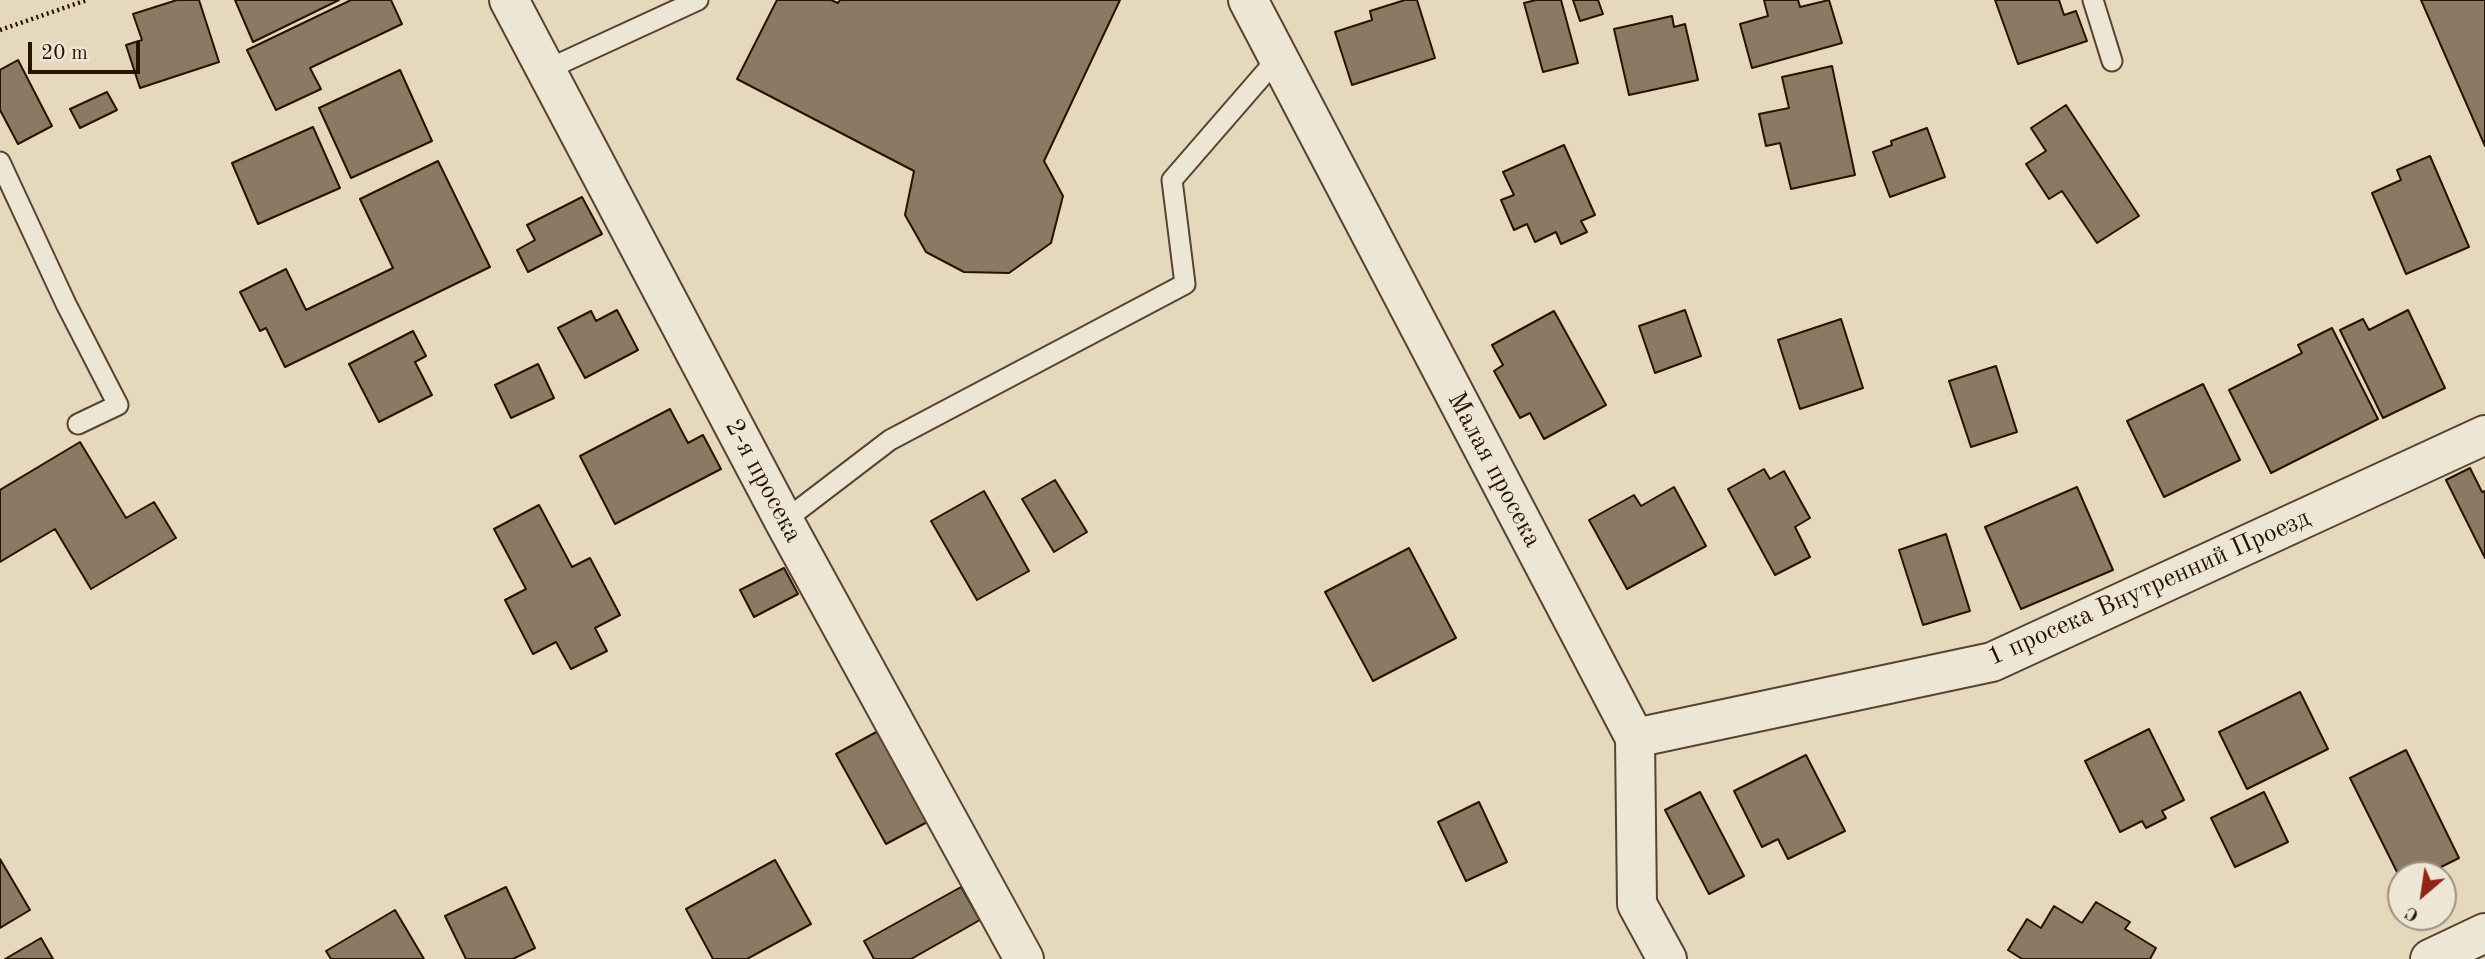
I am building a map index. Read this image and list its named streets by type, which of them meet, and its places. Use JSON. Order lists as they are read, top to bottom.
{
  "streets": {
    "street": ["Малая просека", "2-я просека", "1 просека Внутренний Проезд"]
  },
  "crossings": [
    ["Малая просека", "1 просека Внутренний Проезд"]
  ],
  "scale_bar": "20 m",
  "north": "bottom left"
}
